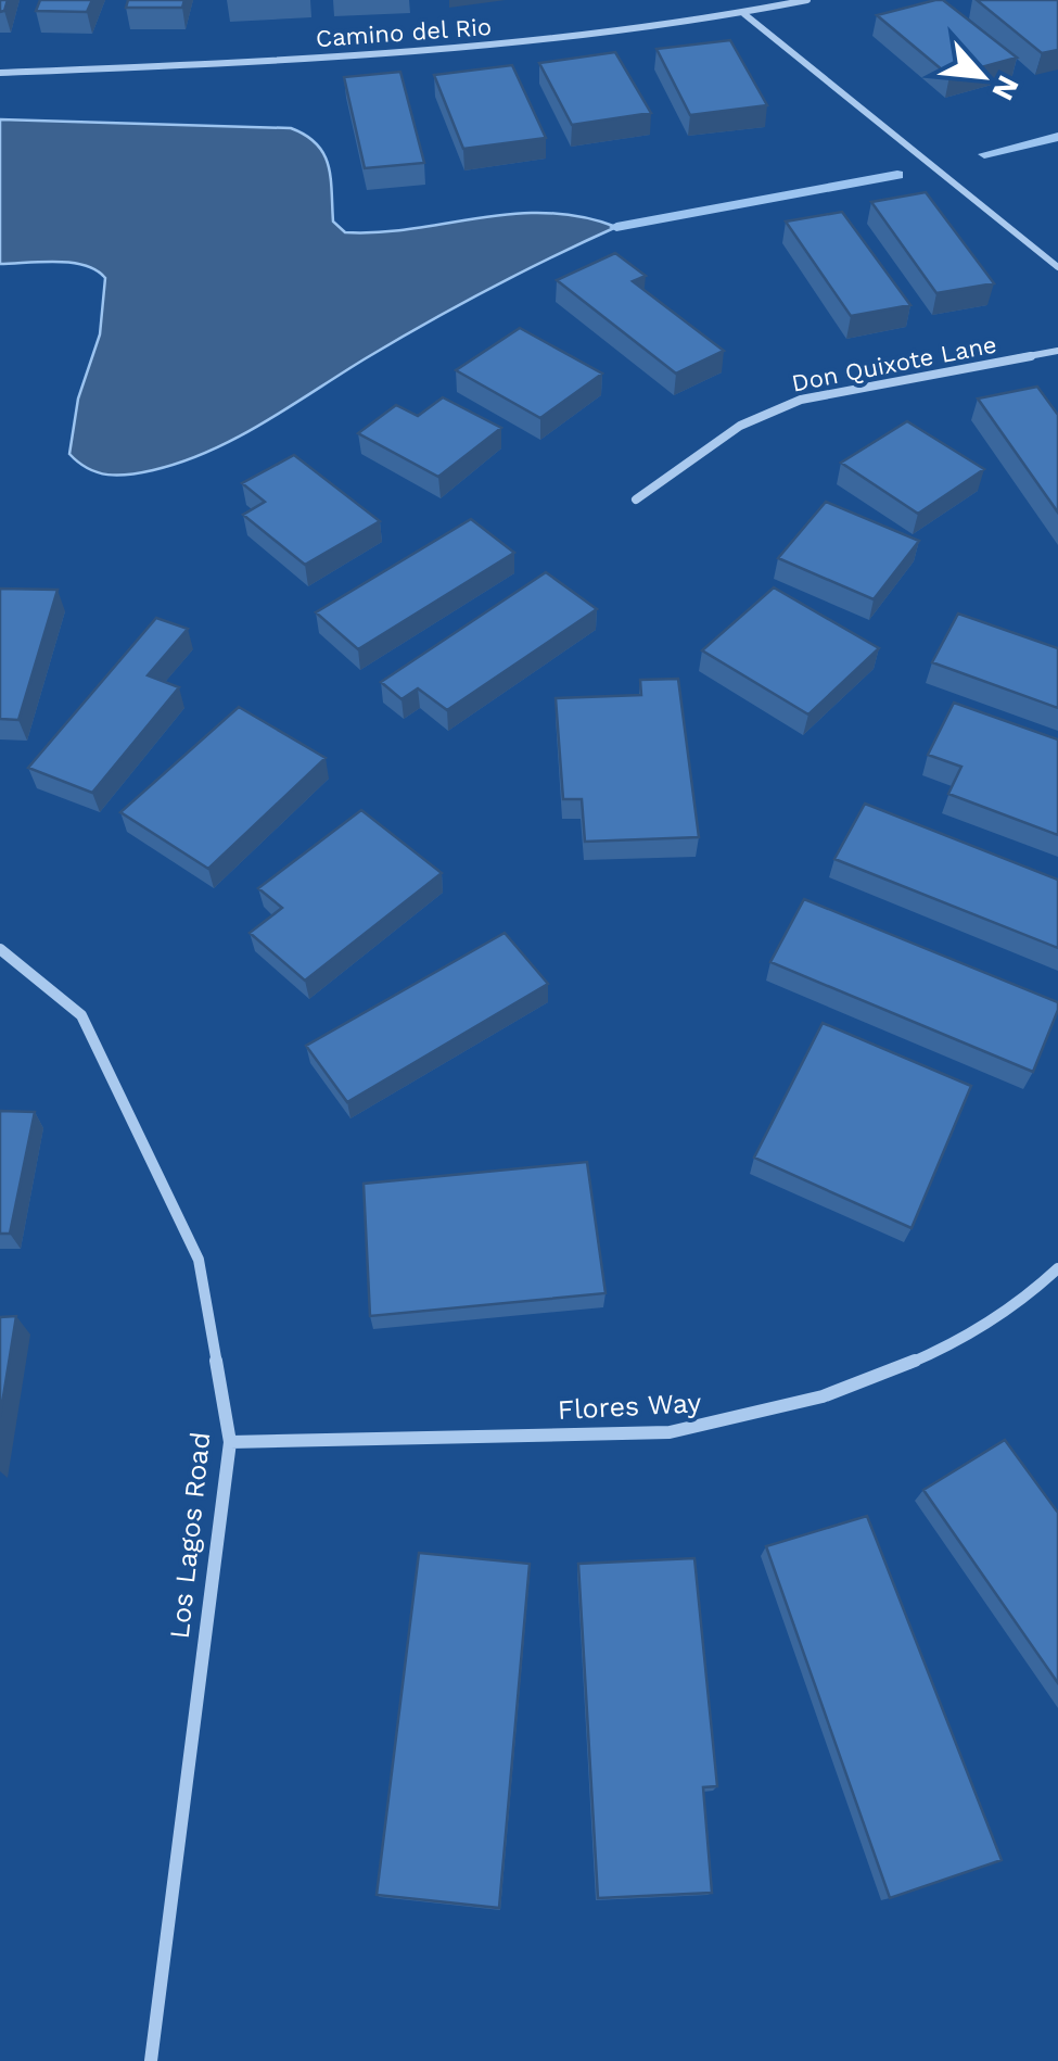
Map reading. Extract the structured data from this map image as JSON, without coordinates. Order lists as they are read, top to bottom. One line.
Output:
{"streets":{"street":["Camino del Rio","Don Quixote Lane","Flores Way","Los Lagos Road"]},"crossings":[["Flores Way","Los Lagos Road"]],"north":"bottom right"}
